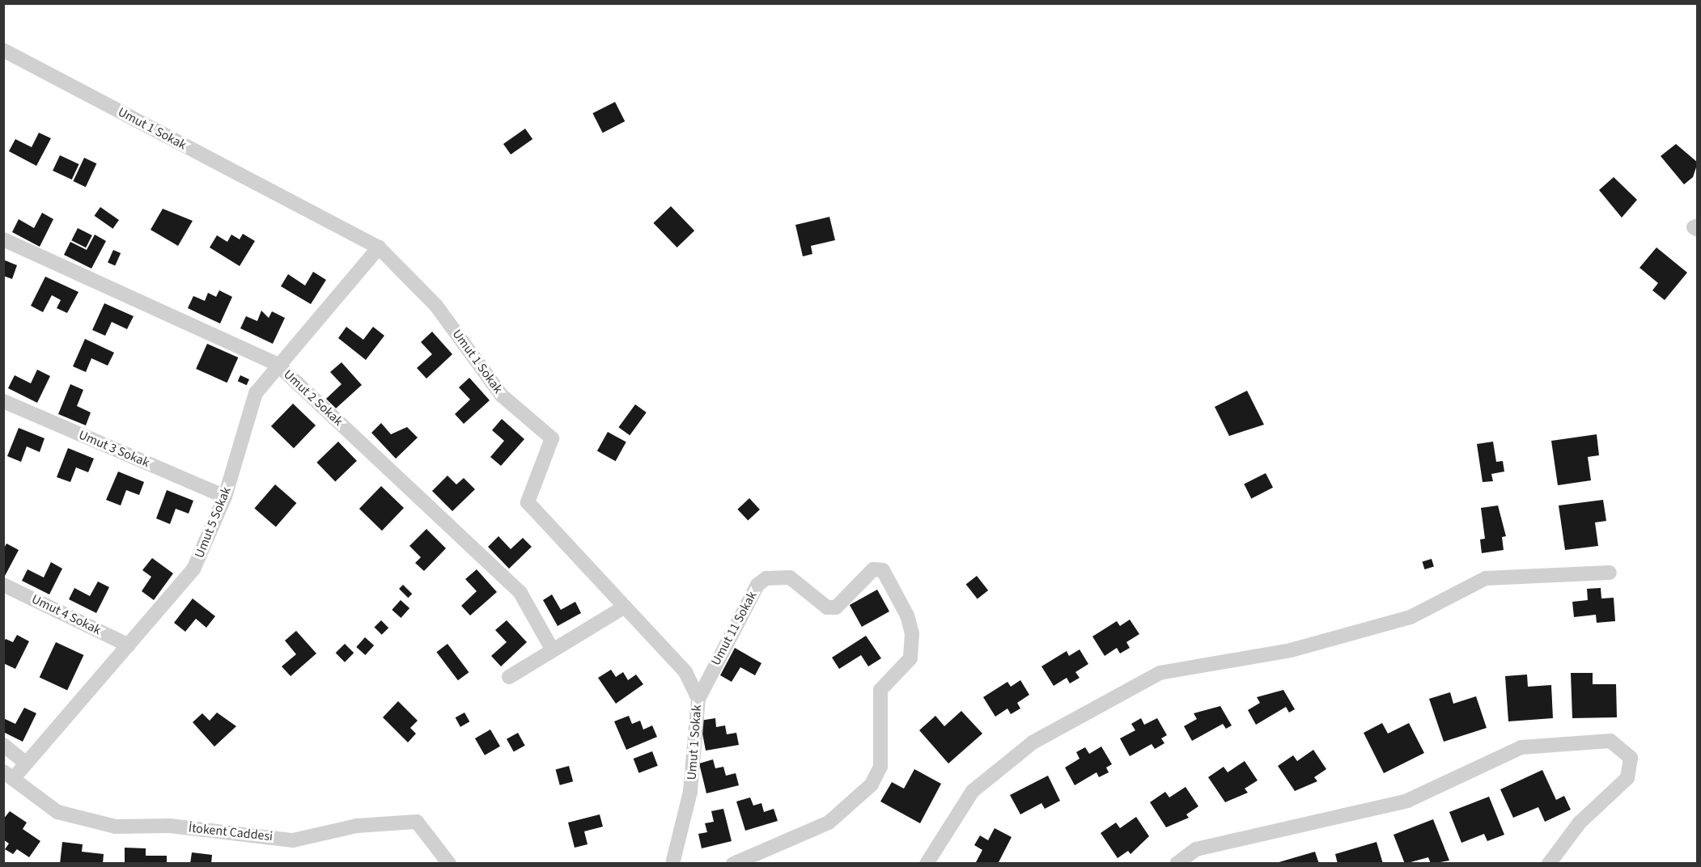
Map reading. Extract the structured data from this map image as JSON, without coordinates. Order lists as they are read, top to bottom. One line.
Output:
{"streets":{"street":["Umut 1 Sokak","Umut 2 Sokak","Umut 3 Sokak","Umut 5 Sokak","Umut 4 Sokak","Umut 11 Sokak","İtokent Caddesi"]},"crossings":[["Umut 1 Sokak","Umut 5 Sokak"],["Umut 1 Sokak","Umut 11 Sokak"],["Umut 2 Sokak","Umut 5 Sokak"],["Umut 3 Sokak","Umut 5 Sokak"],["Umut 5 Sokak","Umut 4 Sokak"],["Umut 5 Sokak","İtokent Caddesi"]]}
